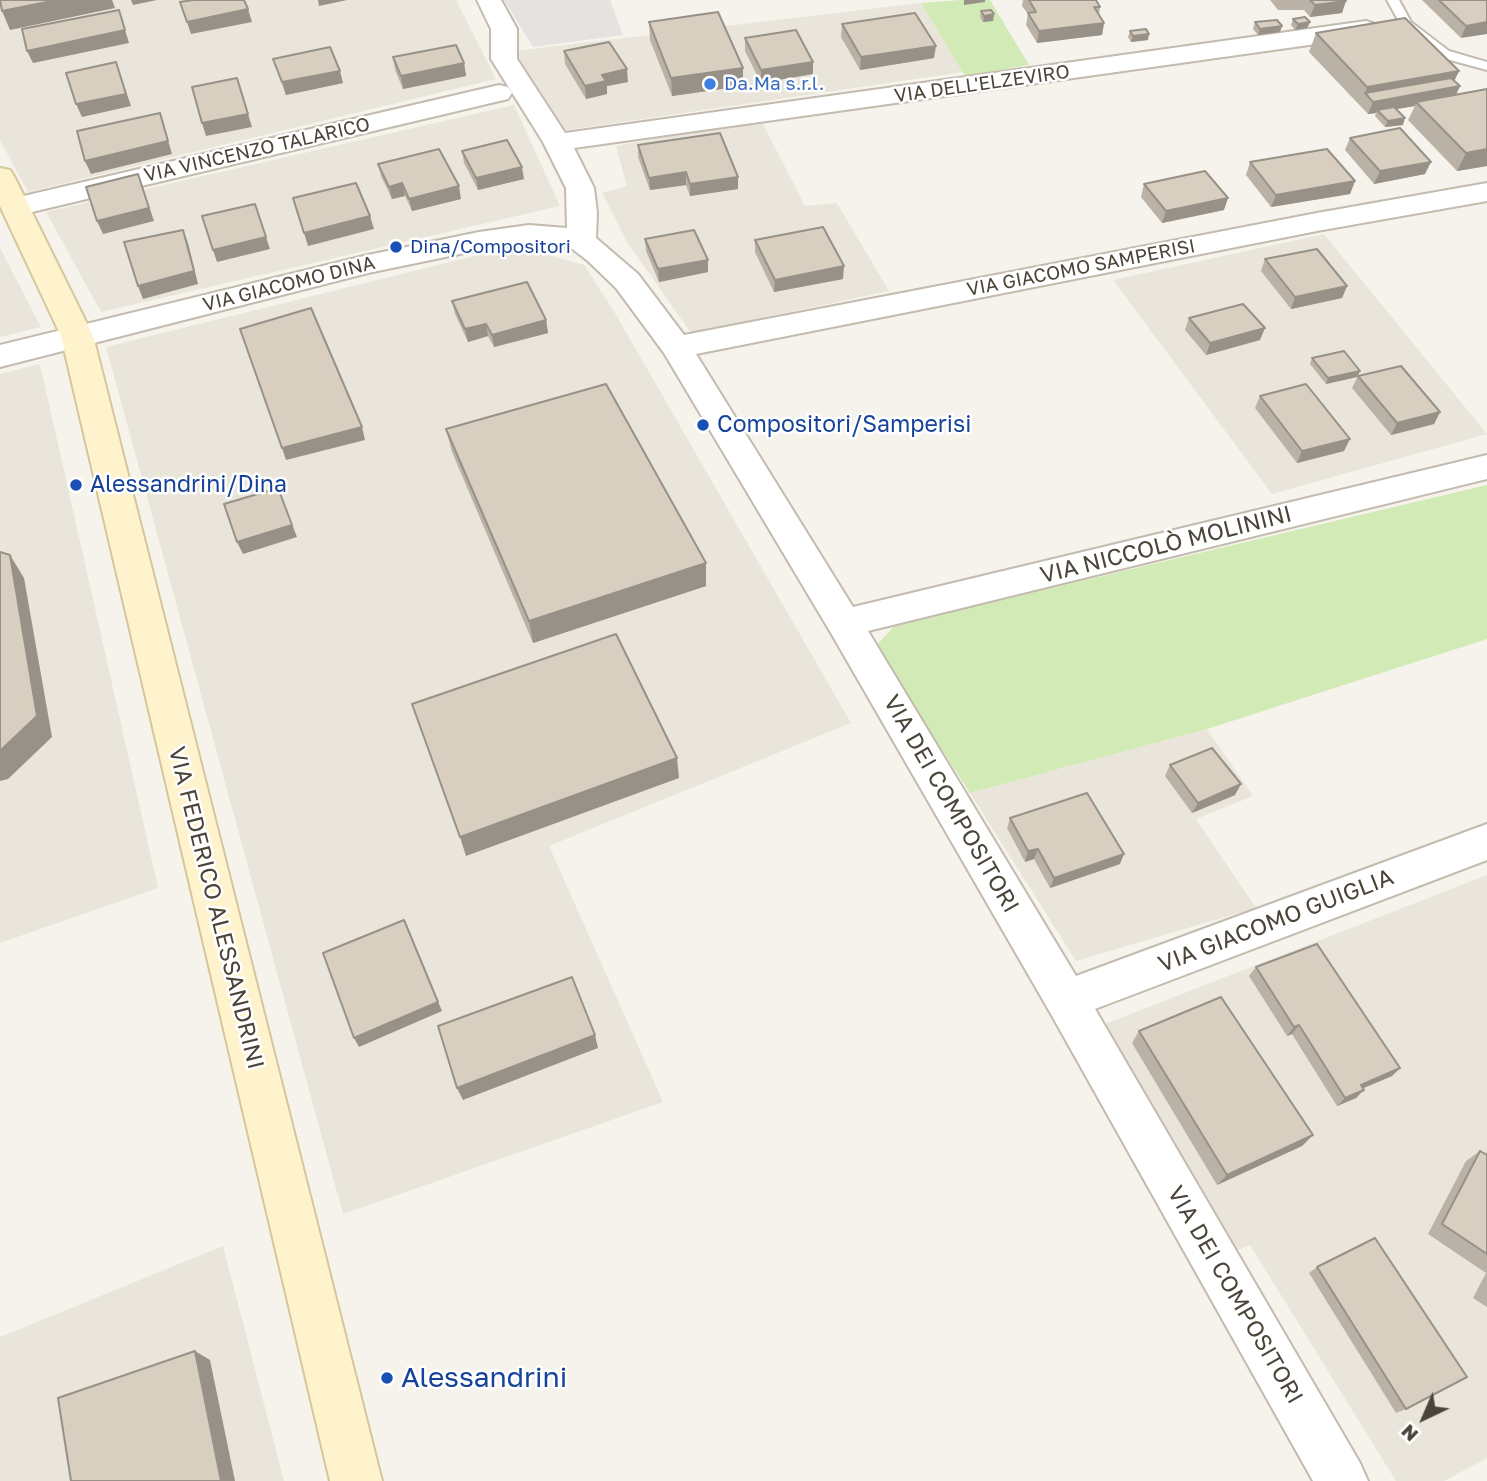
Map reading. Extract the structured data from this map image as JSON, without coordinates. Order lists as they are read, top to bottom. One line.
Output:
{"streets":{"street":["VIA DELL'ELZEVIRO","VIA VINCENZO TALARICO","VIA GIACOMO SAMPERISI","VIA GIACOMO DINA","VIA NICCOLÒ MOLININI","VIA DEI COMPOSITORI","VIA FEDERICO ALESSANDRINI","VIA GIACOMO GUIGLIA"]},"crossings":[["VIA VINCENZO TALARICO","VIA FEDERICO ALESSANDRINI"],["VIA GIACOMO SAMPERISI","VIA DEI COMPOSITORI"],["VIA GIACOMO DINA","VIA DEI COMPOSITORI"],["VIA GIACOMO DINA","VIA FEDERICO ALESSANDRINI"],["VIA NICCOLÒ MOLININI","VIA DEI COMPOSITORI"],["VIA DEI COMPOSITORI","VIA GIACOMO GUIGLIA"]],"places":["Da.Ma s.r.l.","Dina/Compositori","Compositori/Samperisi","Alessandrini/Dina","Alessandrini"],"north":"bottom left"}
